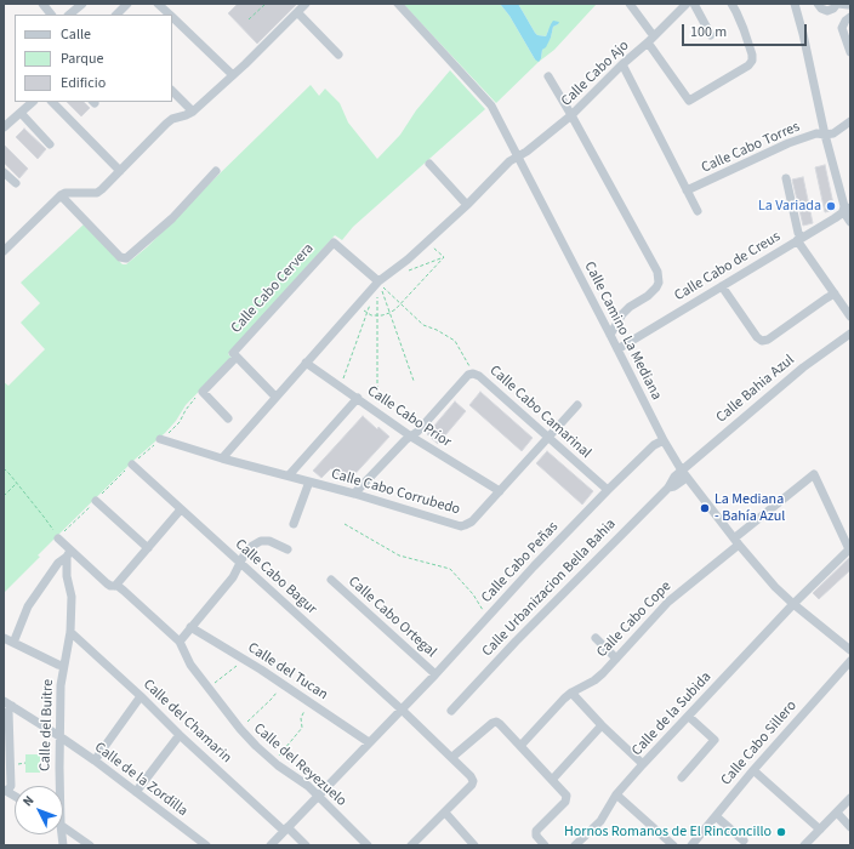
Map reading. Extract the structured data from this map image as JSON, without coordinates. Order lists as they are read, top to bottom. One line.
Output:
{"streets":{"street":["Calle Cabo Ajo","Calle Cabo Torres","Calle Cabo de Creus","Calle Cabo Cervera","Calle Camino La Mediana","Calle Bahia Azul","Calle Cabo Camarinal","Calle Cabo Prior","Calle Cabo Corrubedo","Calle Cabo Peñas","Calle Cabo Bagur","Calle Urbanizacion Bella Bahia","Calle Cabo Ortegal","Calle Cabo Cope","Calle del Tucan","Calle de la Subida","Calle del Chamarin","Calle del Buitre","Calle Cabo Sillero","Calle del Reyezuelo","Calle de la Zordilla"]},"crossings":[["Calle Cabo Ajo","Calle Camino La Mediana"],["Calle Cabo de Creus","Calle Camino La Mediana"],["Calle Camino La Mediana","Calle Bahia Azul"],["Calle Camino La Mediana","Calle Cabo Peñas"],["Calle Camino La Mediana","Calle Urbanizacion Bella Bahia"],["Calle Camino La Mediana","Calle Cabo Cope"],["Calle Camino La Mediana","Calle de la Subida"],["Calle Bahia Azul","Calle Urbanizacion Bella Bahia"],["Calle Cabo Camarinal","Calle Cabo Prior"],["Calle Cabo Camarinal","Calle Cabo Corrubedo"],["Calle Cabo Camarinal","Calle Cabo Peñas"],["Calle Cabo Prior","Calle Cabo Corrubedo"],["Calle Cabo Peñas","Calle Cabo Bagur"],["Calle Cabo Peñas","Calle Cabo Ortegal"],["Calle Cabo Peñas","Calle del Tucan"],["Calle Cabo Peñas","Calle del Chamarin"],["Calle Cabo Peñas","Calle del Reyezuelo"],["Calle Cabo Cope","Calle de la Subida"],["Calle del Chamarin","Calle del Buitre"],["Calle del Buitre","Calle del Reyezuelo"],["Calle del Buitre","Calle de la Zordilla"]],"places":["La Variada","La Mediana - Bahía Azul","Hornos Romanos de El Rinconcillo"],"legend":["Calle","Parque","Edificio"],"scale_bar":"100 m","north":"top left"}
